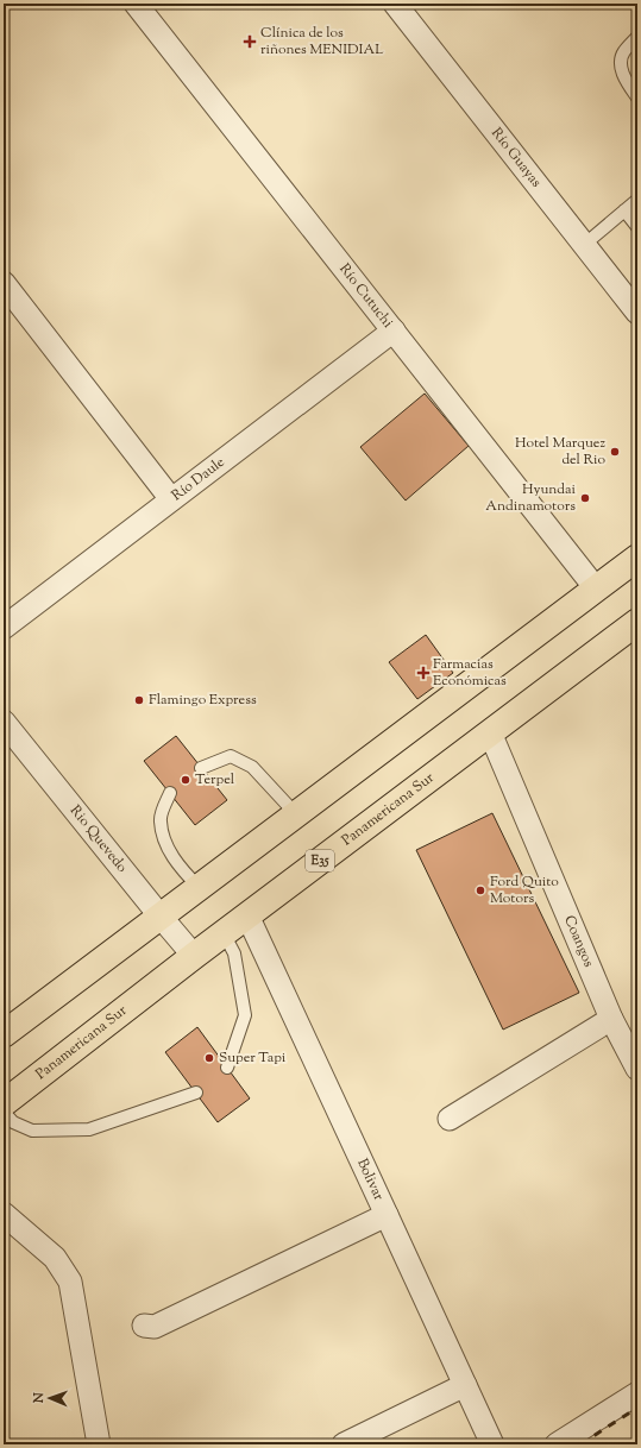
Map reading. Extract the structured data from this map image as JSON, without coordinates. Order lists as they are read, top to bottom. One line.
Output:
{"streets":{"highway":["Panamericana Sur","E35"],"street":["Río Guayas","Río Cutuchi","Río Daule","Rio Quevedo","Coangos","Bolivar"]},"crossings":[["Río Cutuchi","Río Daule"],["Panamericana Sur","Rio Quevedo"],["Panamericana Sur","Coangos"],["Panamericana Sur","Bolivar"]],"places":{"health":["Clínica de los riñones MENIDIAL","Farmacias Económicas"],"other":["Hotel Marquez del Rio","Hyundai Andinamotors","Flamingo Express","Terpel","Ford Quito Motors","Super Tapi"]},"north":"left"}
